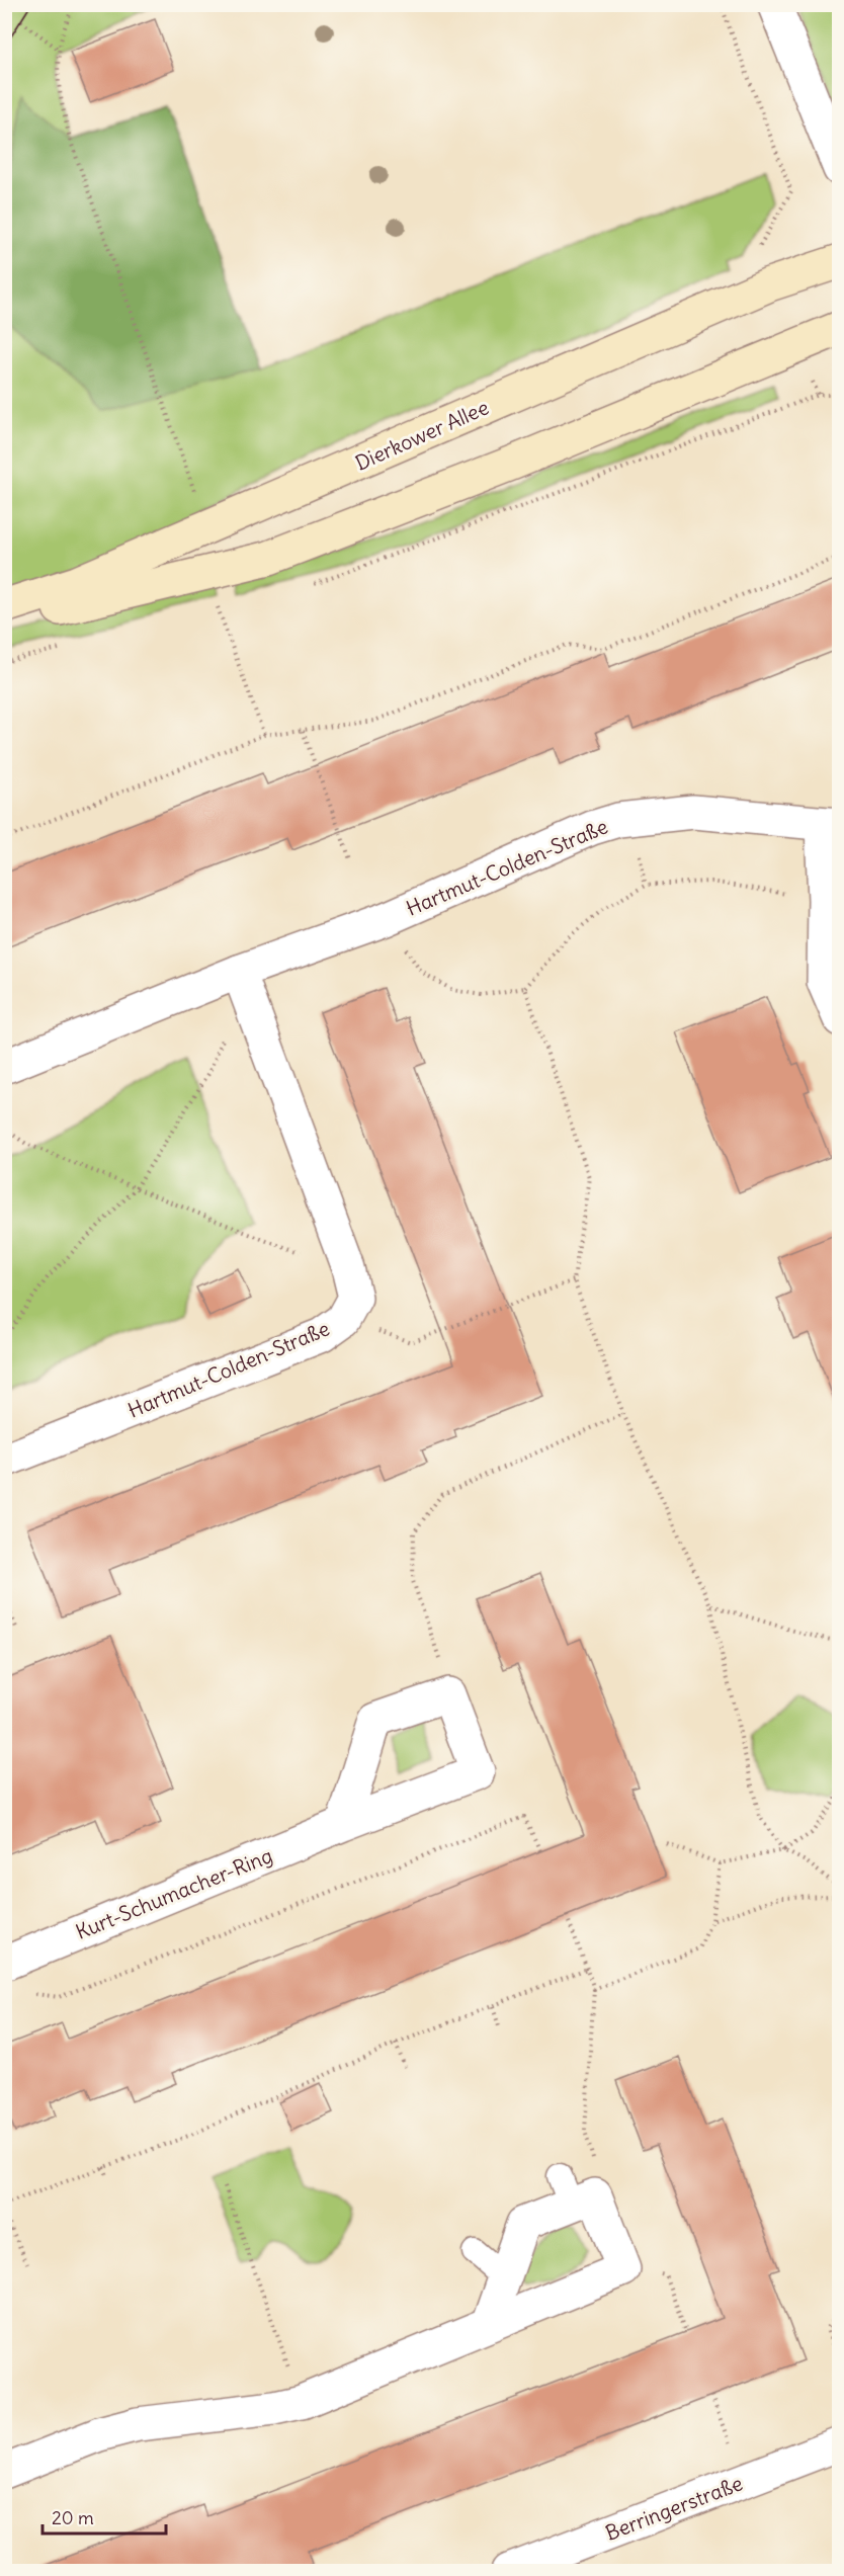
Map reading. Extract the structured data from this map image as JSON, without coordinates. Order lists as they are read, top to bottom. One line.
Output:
{"streets":{"main road":["Dierkower Allee"],"street":["Hartmut-Colden-Straße","Kurt-Schumacher-Ring","Berringerstraße"]},"scale_bar":"20 m"}
